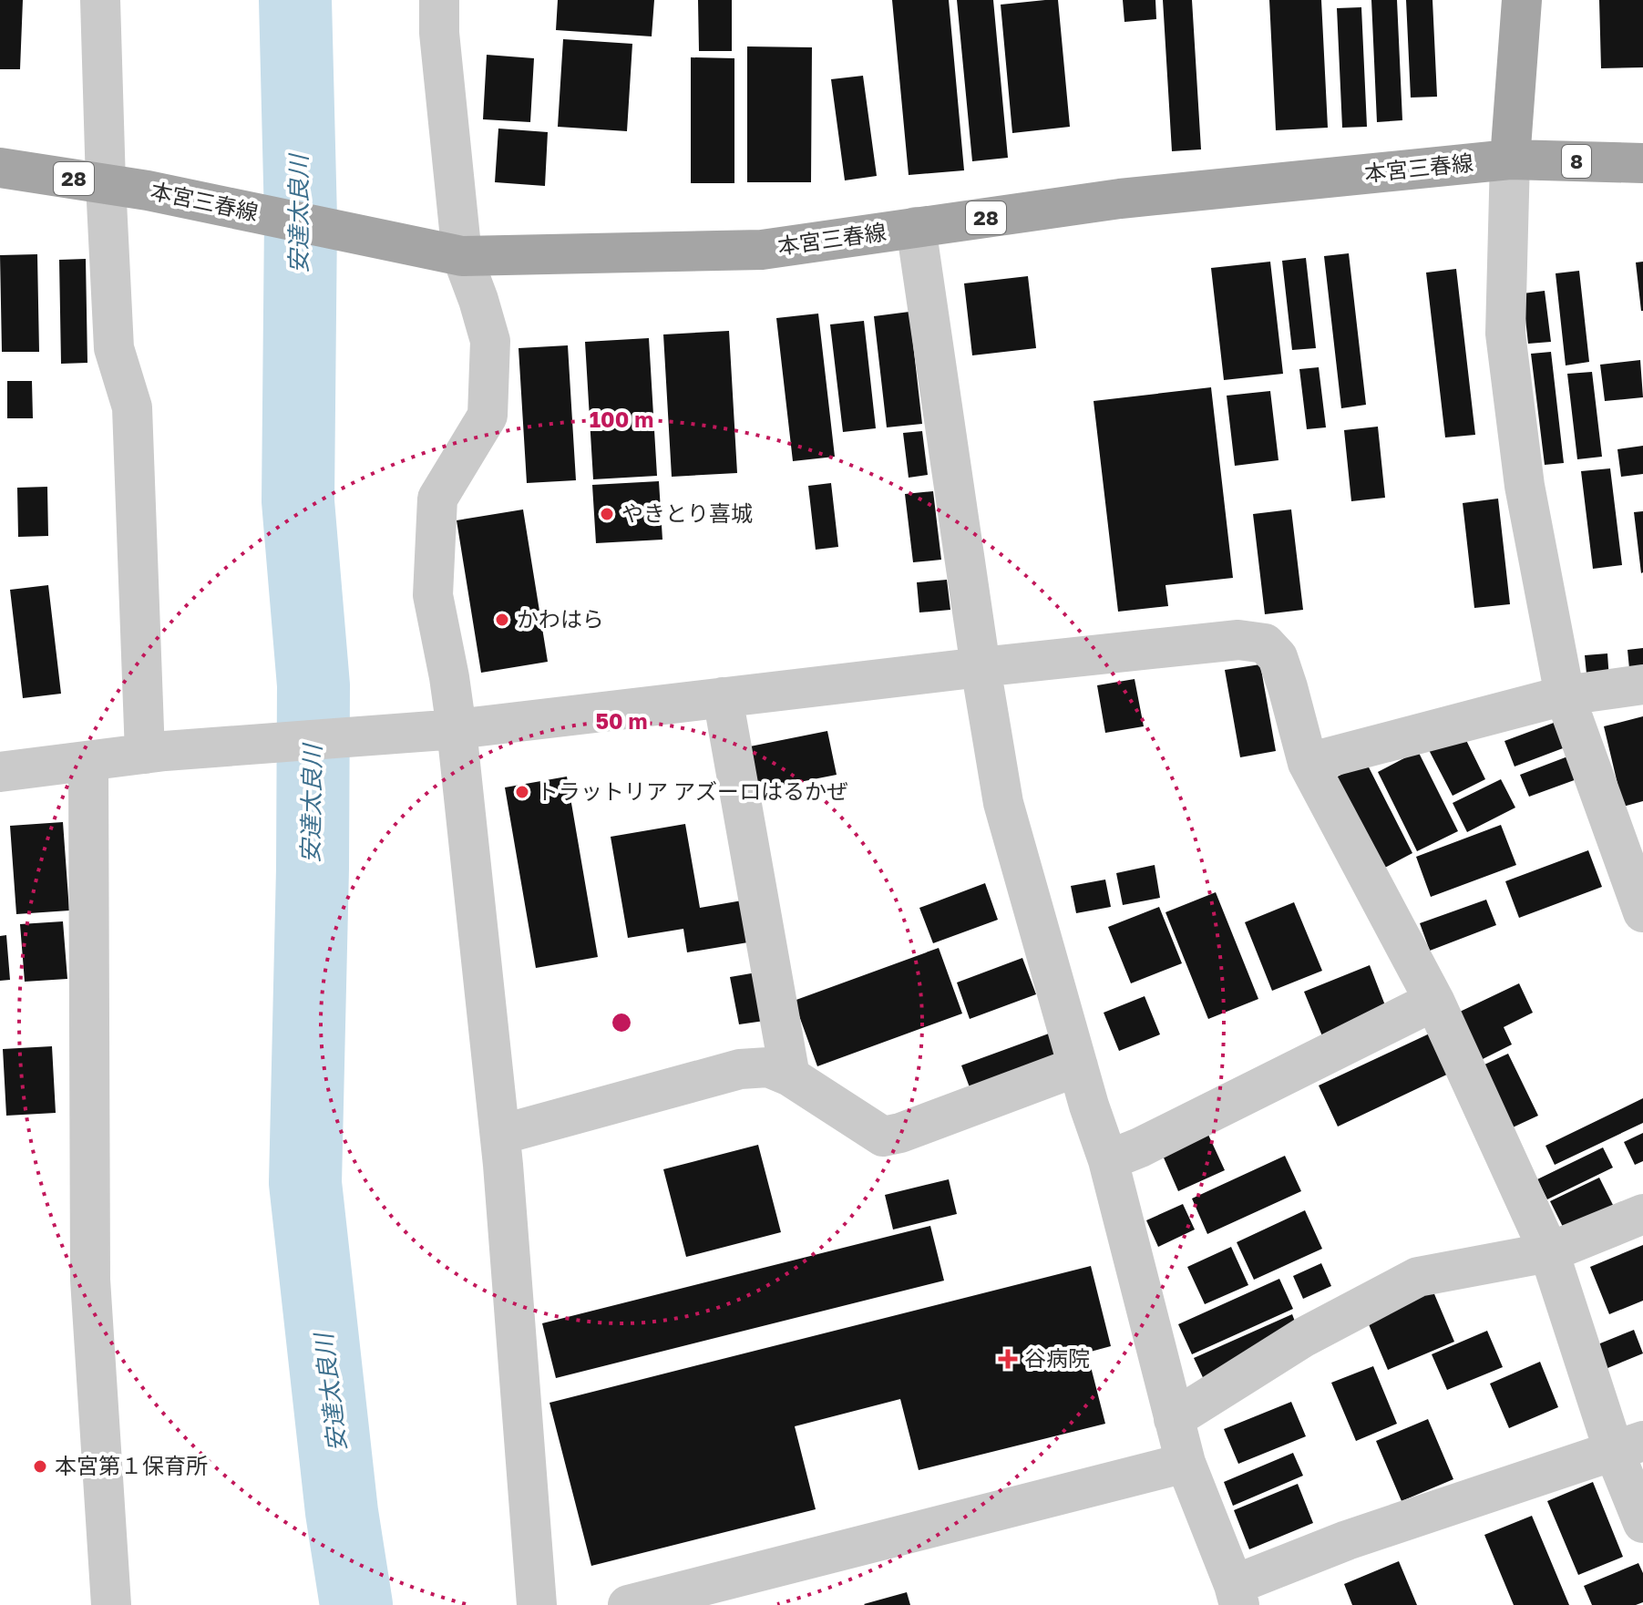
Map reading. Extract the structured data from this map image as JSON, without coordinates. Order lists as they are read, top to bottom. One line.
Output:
{"streets":{"main road":["8","本宮三春線","28"]},"crossings":[["8","本宮三春線"]],"water":["安達太良川"],"places":{"other":["やきとり喜城","かわはら","トラットリア アズーロはるかぜ","本宮第１保育所"],"health":["谷病院"]},"rings":["100 m","50 m"]}
